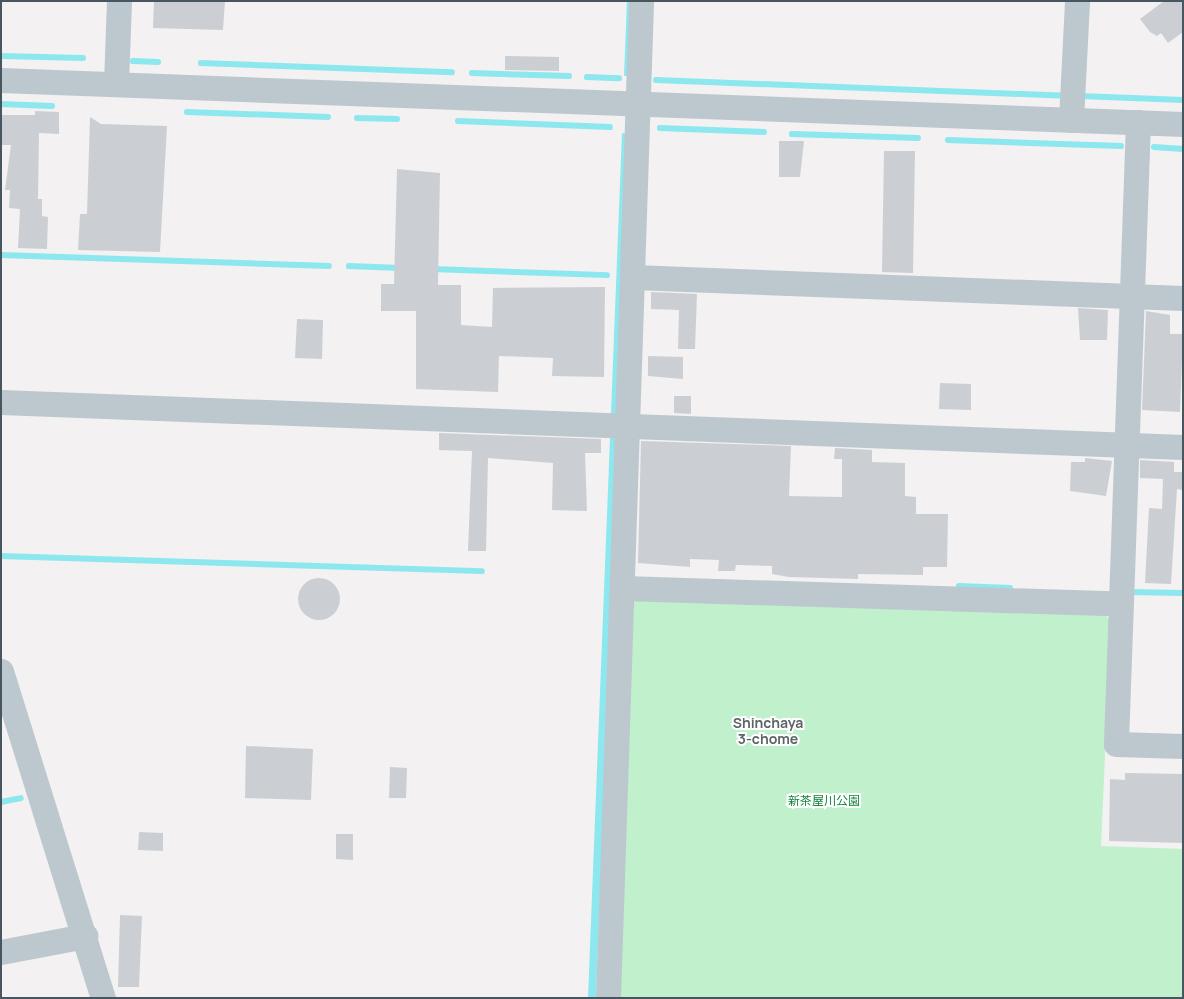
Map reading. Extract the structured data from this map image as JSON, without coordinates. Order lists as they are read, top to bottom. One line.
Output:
{"districts":["Shinchaya 3-chome"],"parks":["新茶屋川公園"]}
